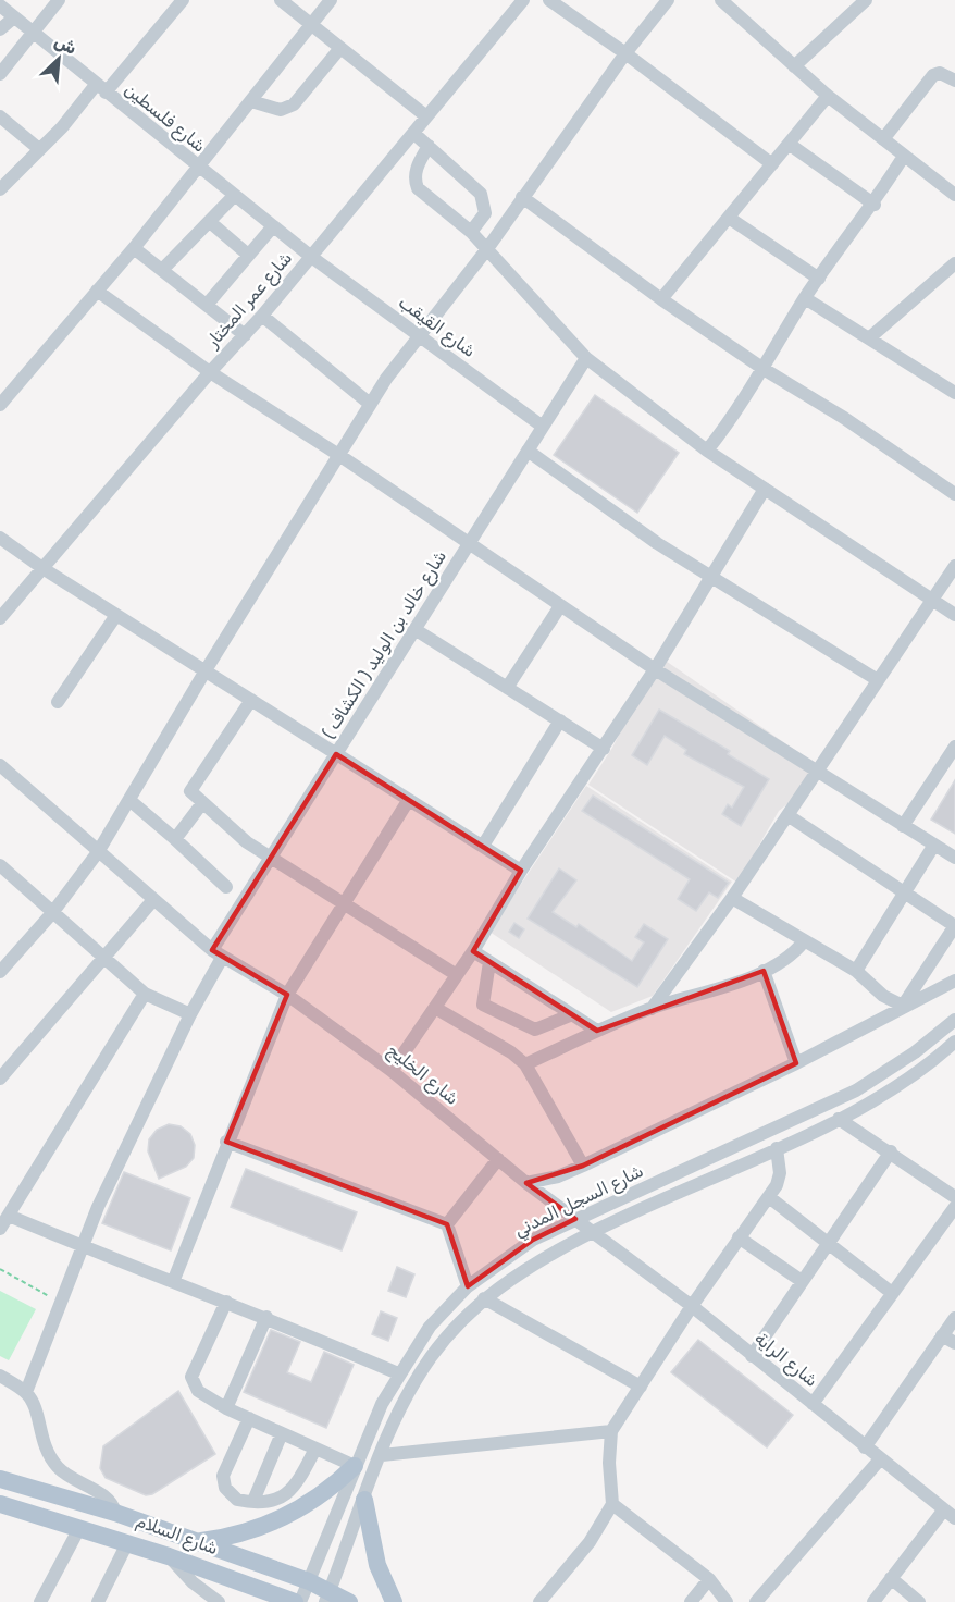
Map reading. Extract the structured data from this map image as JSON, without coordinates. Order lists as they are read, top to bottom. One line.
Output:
{"streets":{"main road":["شارع السلام"],"street":["شارع فلسطين","شارع عمر المختار","شارع القيقب","شارع خالد بن الوليد ( الكشاف )","شارع الخليج","شارع السجل المدني","شارع الراية"]},"crossings":[["شارع فلسطين","شارع عمر المختار"],["شارع فلسطين","شارع القيقب"],["شارع عمر المختار","شارع القيقب"],["شارع القيقب","شارع خالد بن الوليد ( الكشاف )"],["شارع خالد بن الوليد ( الكشاف )","شارع الخليج"],["شارع الخليج","شارع السجل المدني"],["شارع الخليج","شارع الراية"],["شارع السجل المدني","شارع الراية"],["شارع السجل المدني","شارع السلام"]],"north":"top right"}
